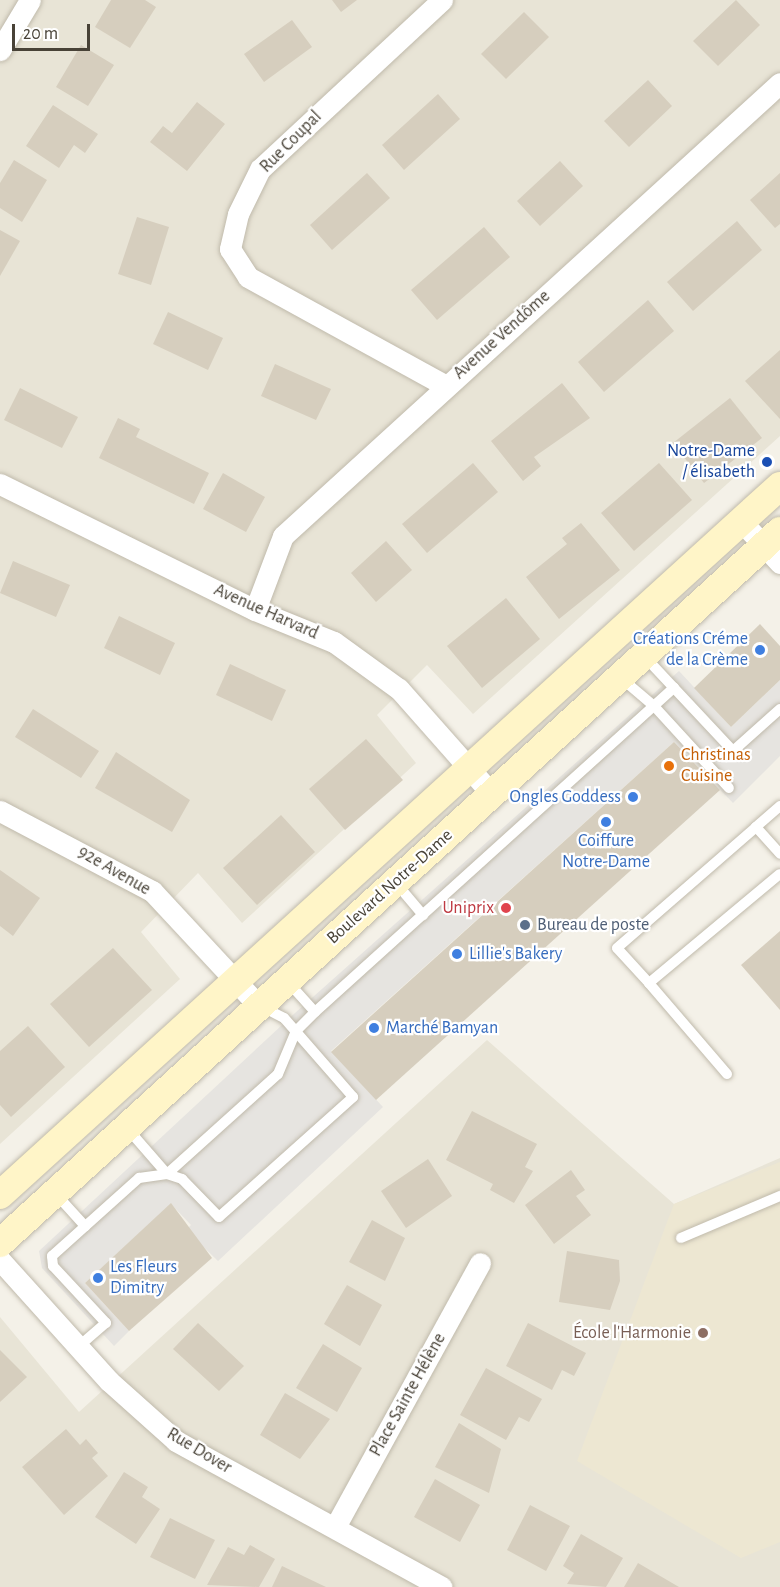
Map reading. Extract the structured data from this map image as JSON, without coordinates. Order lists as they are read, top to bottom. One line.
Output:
{"streets":{"street":["Rue Coupal","Avenue Vendôme","Avenue Harvard","92e Avenue","Boulevard Notre-Dame","Place Sainte Hélène","Rue Dover"]},"crossings":[["Rue Coupal","Avenue Vendôme"],["Avenue Vendôme","Avenue Harvard"],["Avenue Harvard","Boulevard Notre-Dame"],["92e Avenue","Boulevard Notre-Dame"],["Place Sainte Hélène","Rue Dover"]],"places":["Notre-Dame / élisabeth","Créations Créme de la Crème","Christinas Cuisine","Ongles Goddess","Coiffure Notre-Dame","Uniprix","Bureau de poste","Lillie's Bakery","Marché Bamyan","Les Fleurs Dimitry","École l'Harmonie"],"scale_bar":"20 m"}
